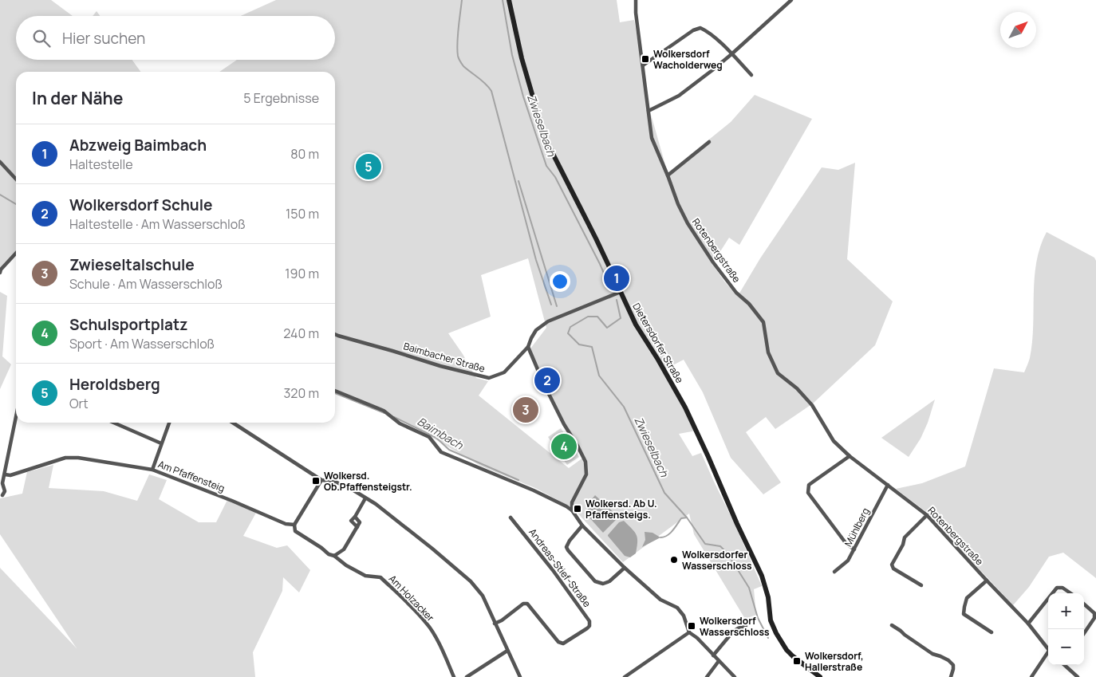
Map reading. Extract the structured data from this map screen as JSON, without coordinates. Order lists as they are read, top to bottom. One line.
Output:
{"streets":{"street":["Rotenbergstraße","Dietersdorfer Straße","Baimbacher Straße","Am Pfaffensteig","Mühlberg","Andreas-Stief-Straße","Am Holzacker"]},"crossings":[["Rotenbergstraße","Mühlberg"],["Dietersdorfer Straße","Baimbacher Straße"],["Am Pfaffensteig","Am Holzacker"]],"water":["Zwieselbach","Baimbach"],"places":{"transit":["Wolkersdorf Wacholderweg","Wolkersd. Ob.Pfaffensteigstr.","Wolkersd. Ab U. Pfaffensteigs.","Wolkersdorf Wasserschloss","Wolkersdorf, Hallerstraße"],"other":["Wolkersdorfer Wasserschloss"]},"north":"top right","page":{"search":"Hier suchen","heading":["In der Nähe","5 Ergebnisse"],"list":[{"mark":"1","name":"Abzweig Baimbach","note":"Haltestelle","value":"80 m"},{"mark":"2","name":"Wolkersdorf Schule","note":"Haltestelle · Am Wasserschloß","value":"150 m"},{"mark":"3","name":"Zwieseltalschule","note":"Schule · Am Wasserschloß","value":"190 m"},{"mark":"4","name":"Schulsportplatz","note":"Sport · Am Wasserschloß","value":"240 m"},{"mark":"5","name":"Heroldsberg","note":"Ort","value":"320 m"}],"pins":["5","1","2","3","4"],"map_buttons":["+","−"]}}
